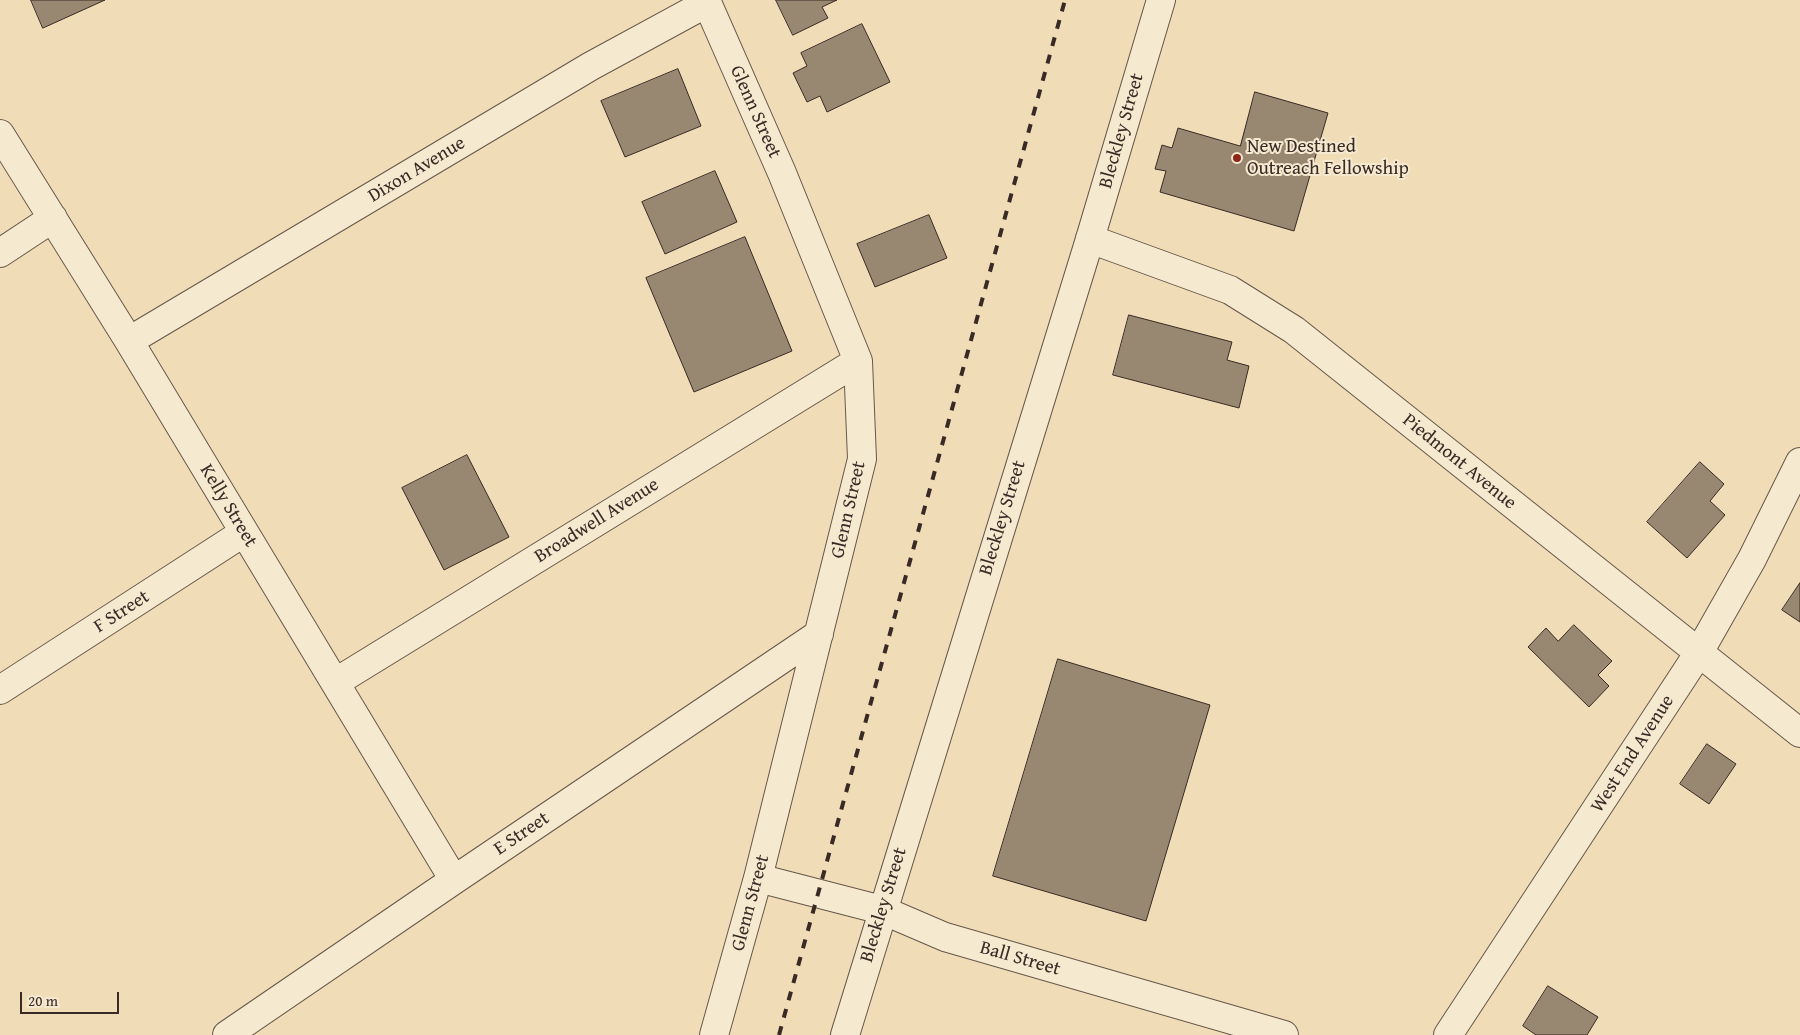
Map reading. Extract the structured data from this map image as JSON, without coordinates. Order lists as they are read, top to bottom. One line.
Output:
{"streets":{"street":["Glenn Street","Bleckley Street","Dixon Avenue","Piedmont Avenue","Kelly Street","Broadwell Avenue","F Street","West End Avenue","E Street","Ball Street"]},"crossings":[["Glenn Street","Dixon Avenue"],["Glenn Street","Broadwell Avenue"],["Glenn Street","E Street"],["Glenn Street","Ball Street"],["Bleckley Street","Piedmont Avenue"],["Bleckley Street","Ball Street"],["Dixon Avenue","Kelly Street"],["Piedmont Avenue","West End Avenue"],["Kelly Street","Broadwell Avenue"],["Kelly Street","F Street"],["Kelly Street","E Street"]],"places":["New Destined Outreach Fellowship"],"scale_bar":"20 m"}
